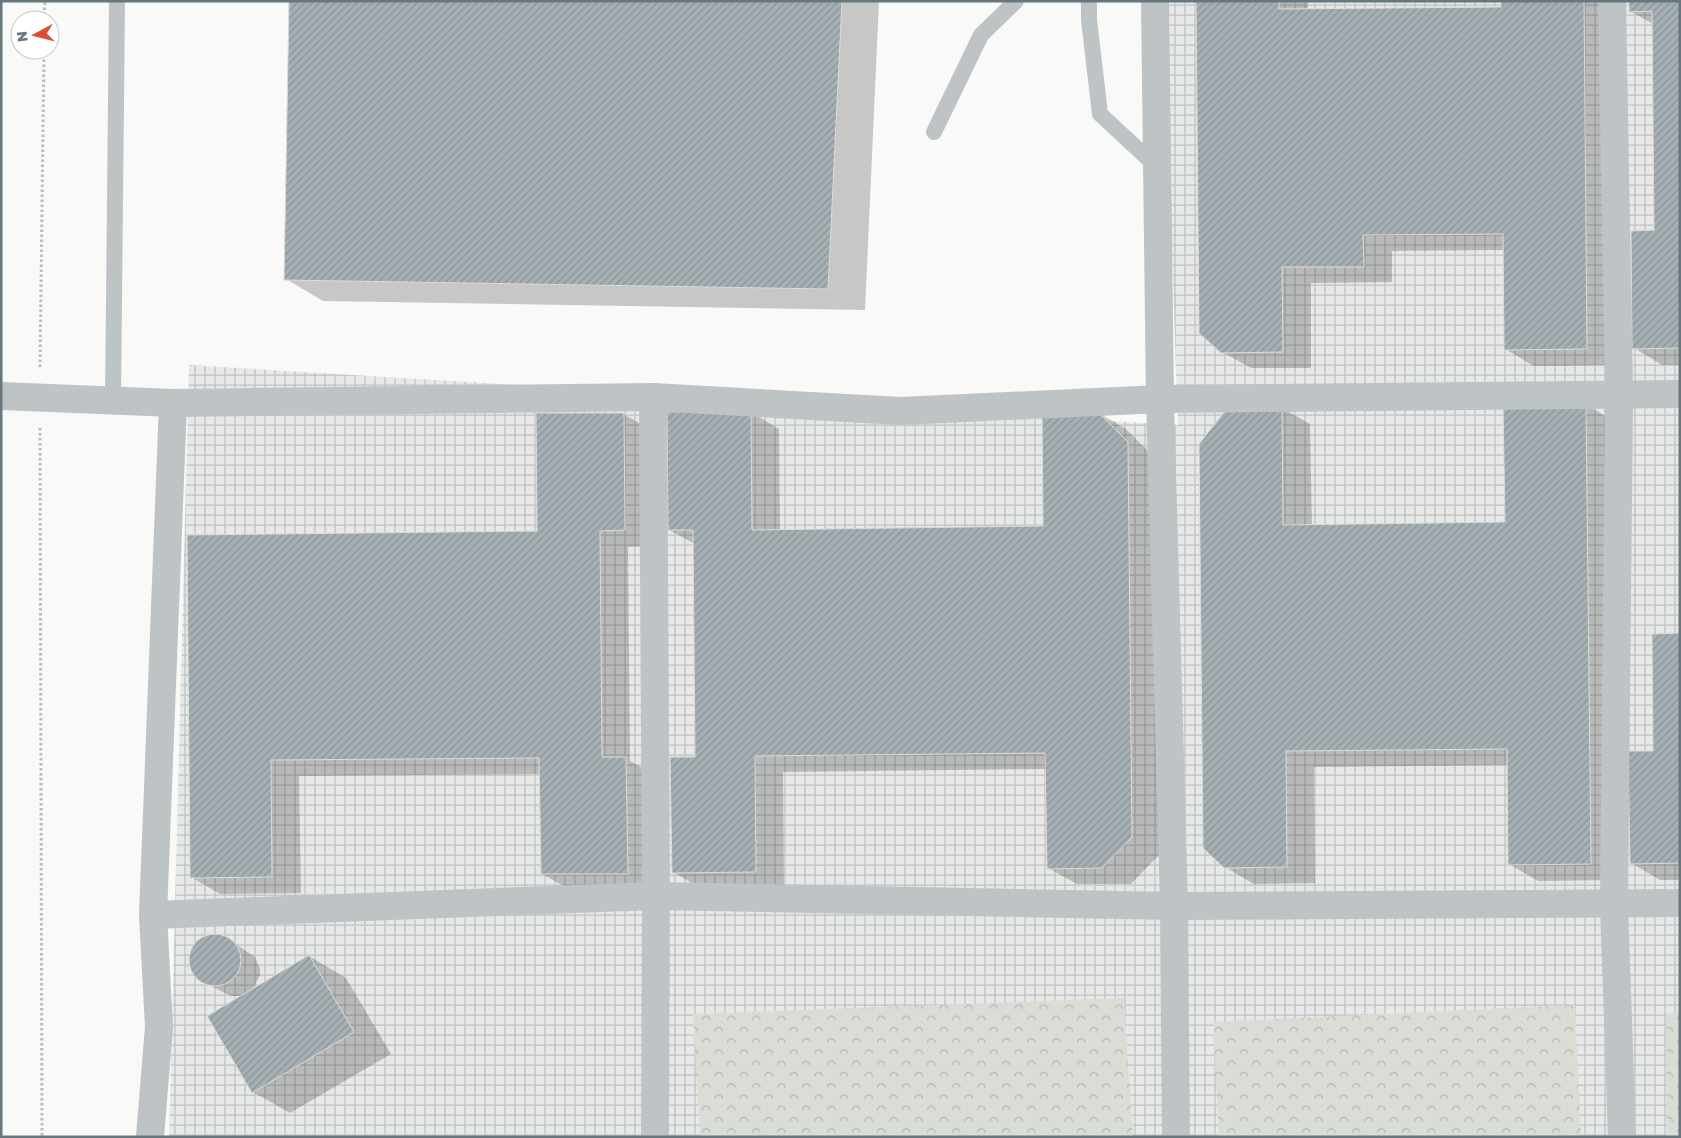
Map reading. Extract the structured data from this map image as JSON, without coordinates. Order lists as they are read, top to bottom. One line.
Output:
{"north":"left"}
